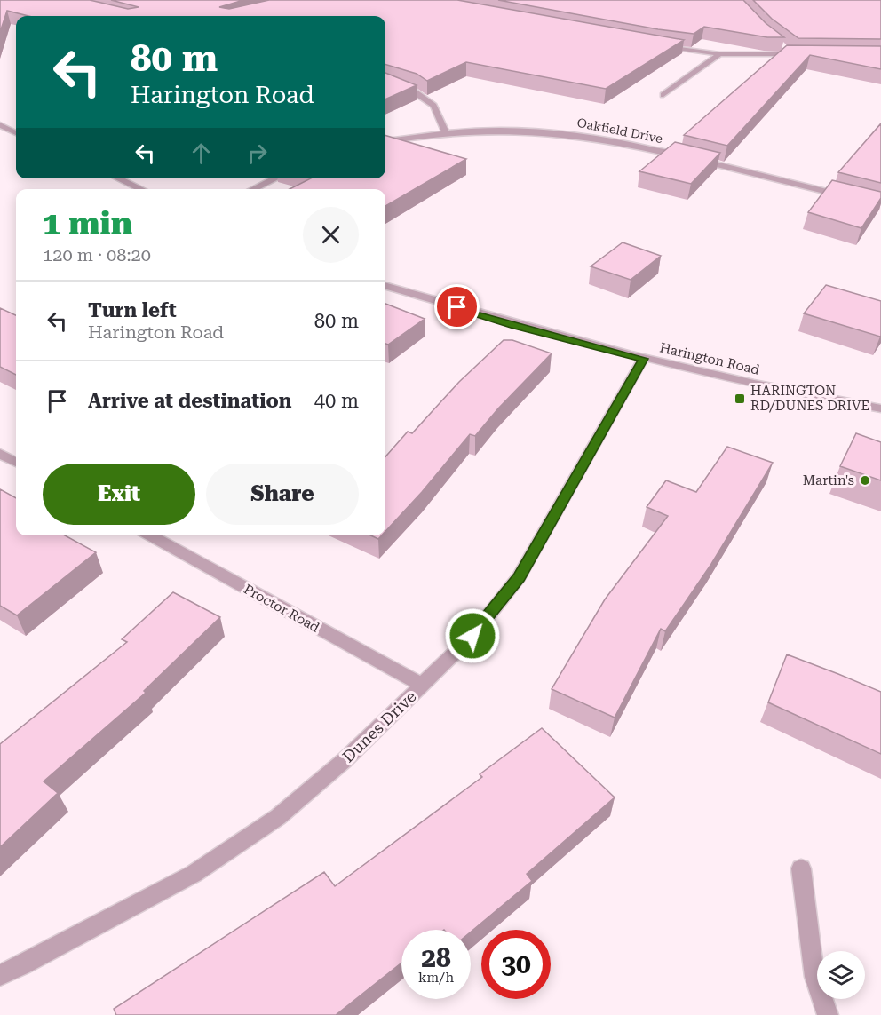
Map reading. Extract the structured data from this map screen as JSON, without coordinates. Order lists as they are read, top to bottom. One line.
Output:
{"streets":{"street":["Oakfield Drive","Harington Road","Proctor Road","Dunes Drive"]},"crossings":[["Harington Road","Dunes Drive"],["Proctor Road","Dunes Drive"]],"places":{"transit":["HARINGTON RD/DUNES DRIVE"],"other":["Martin's"]},"page":{"turn":["80 m","Harington Road"],"heading":["1 min","120 m · 08:20"],"list":[{"name":"Turn left","note":"Harington Road","value":"80 m"},{"name":"Arrive at destination","value":"40 m"}],"buttons":["Exit","Share"],"speed":"28 km/h","limit":"30"}}
